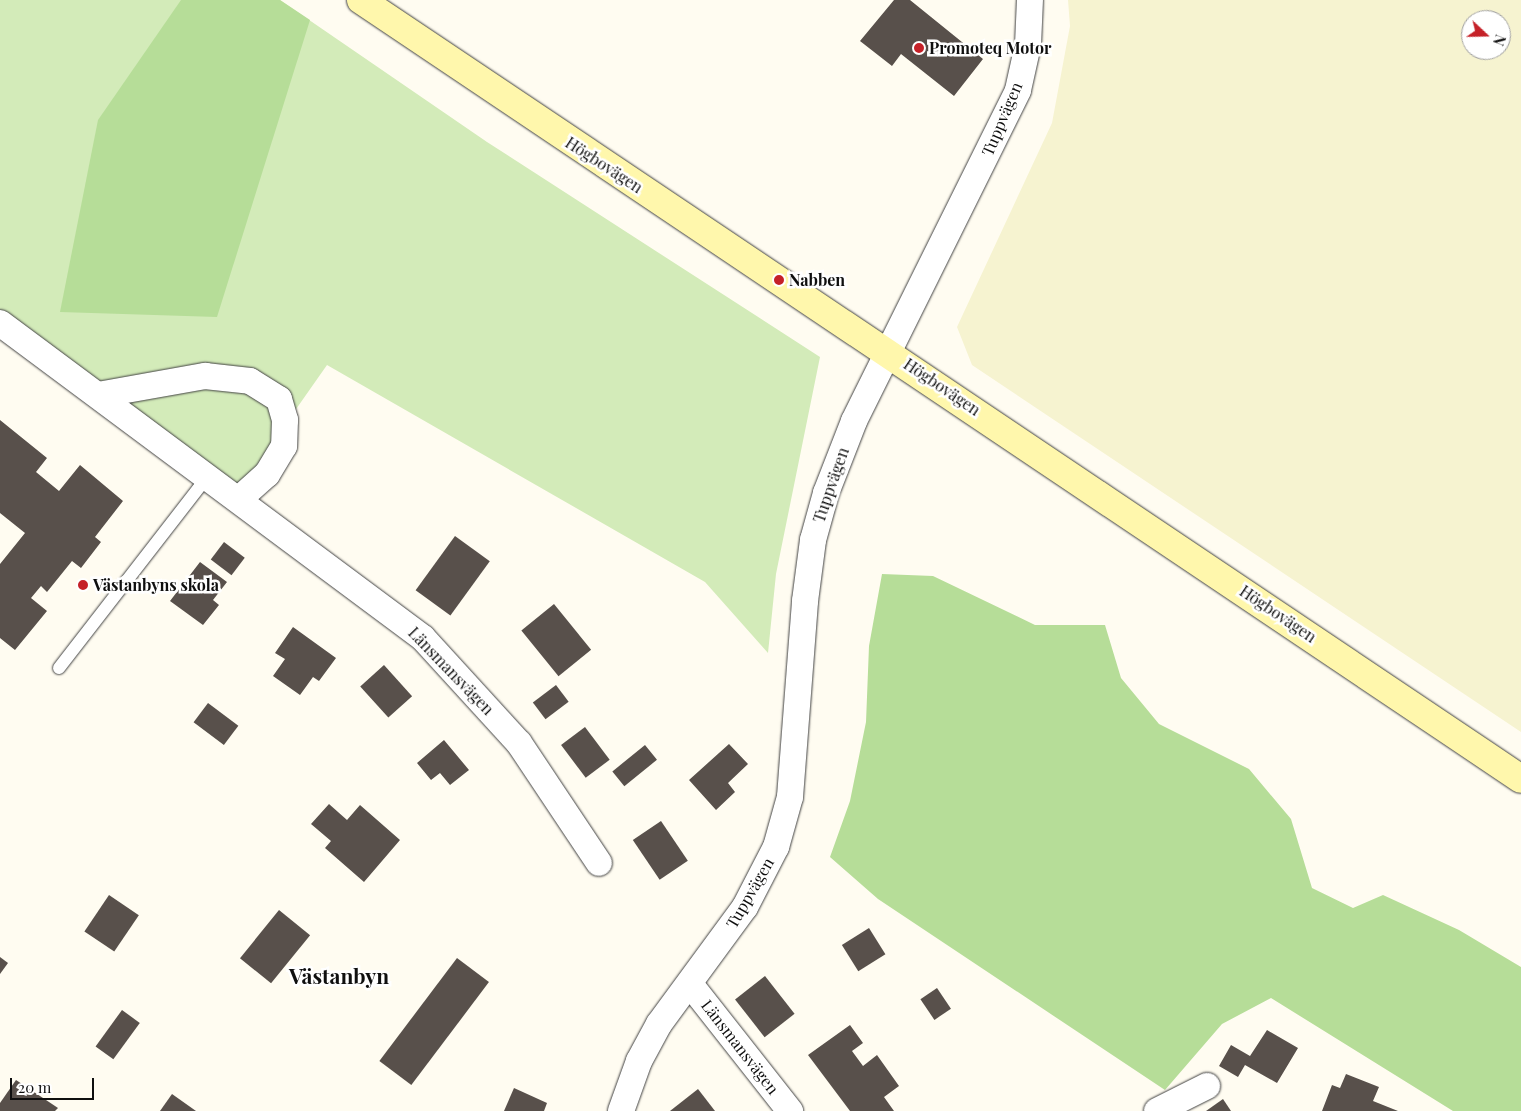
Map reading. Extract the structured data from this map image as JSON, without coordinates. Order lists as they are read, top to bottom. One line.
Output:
{"streets":{"main road":["Högbovägen"],"street":["Tuppvägen","Länsmansvägen"]},"crossings":[["Tuppvägen","Högbovägen"],["Tuppvägen","Länsmansvägen"]],"districts":["Västanbyn"],"places":["Promoteq Motor","Nabben","Västanbyns skola"],"scale_bar":"20 m","north":"right"}
